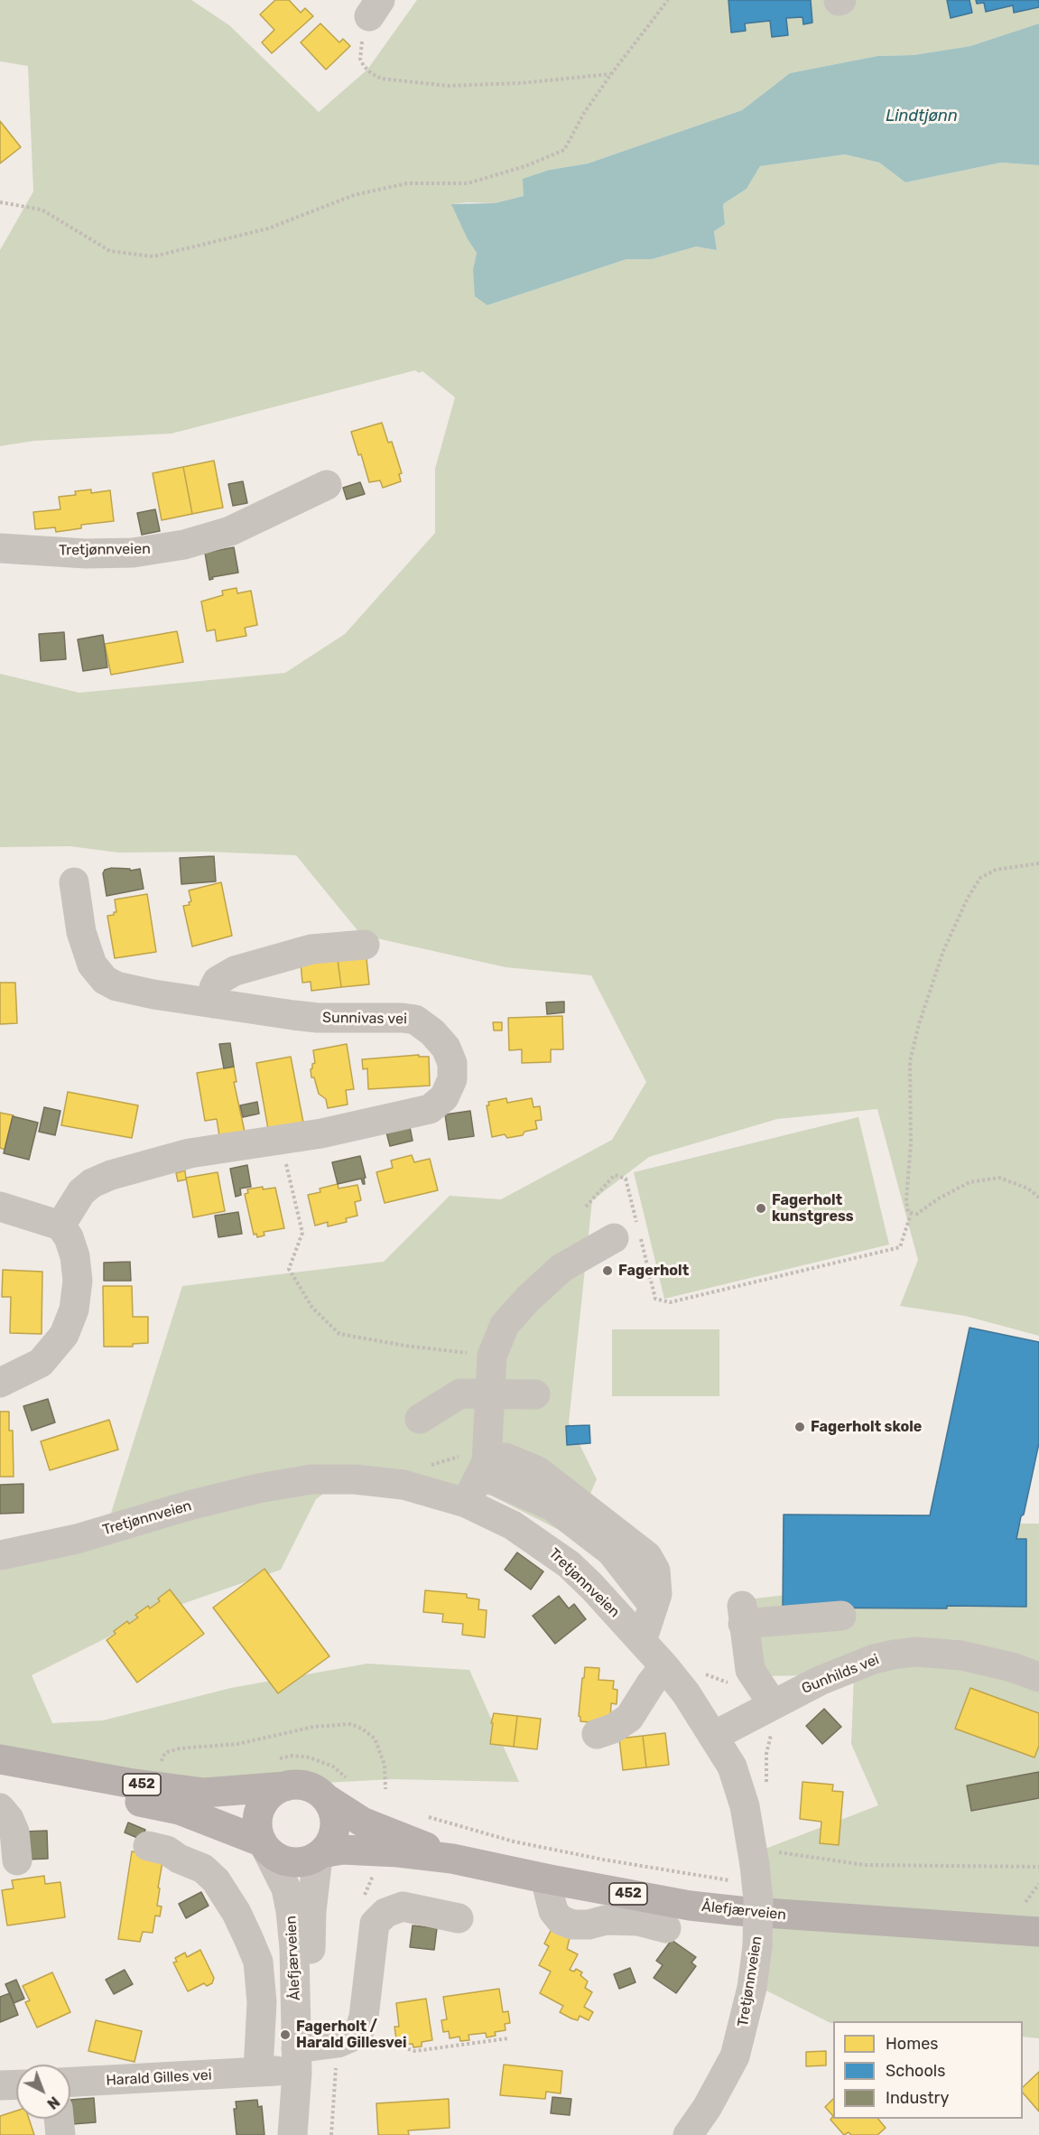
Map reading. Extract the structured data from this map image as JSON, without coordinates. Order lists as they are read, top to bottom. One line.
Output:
{"streets":{"main road":["452","Ålefjærveien"],"street":["Tretjønnveien","Sunnivas vei","Gunhilds vei","Harald Gilles vei"]},"crossings":[["Tretjønnveien","Gunhilds vei"],["452","Ålefjærveien"],["Ålefjærveien","Harald Gilles vei"]],"water":["Lindtjønn"],"places":["Fagerholt kunstgress","Fagerholt","Fagerholt skole","Fagerholt / Harald Gillesvei"],"legend":["Homes","Schools","Industry"],"north":"bottom right"}
